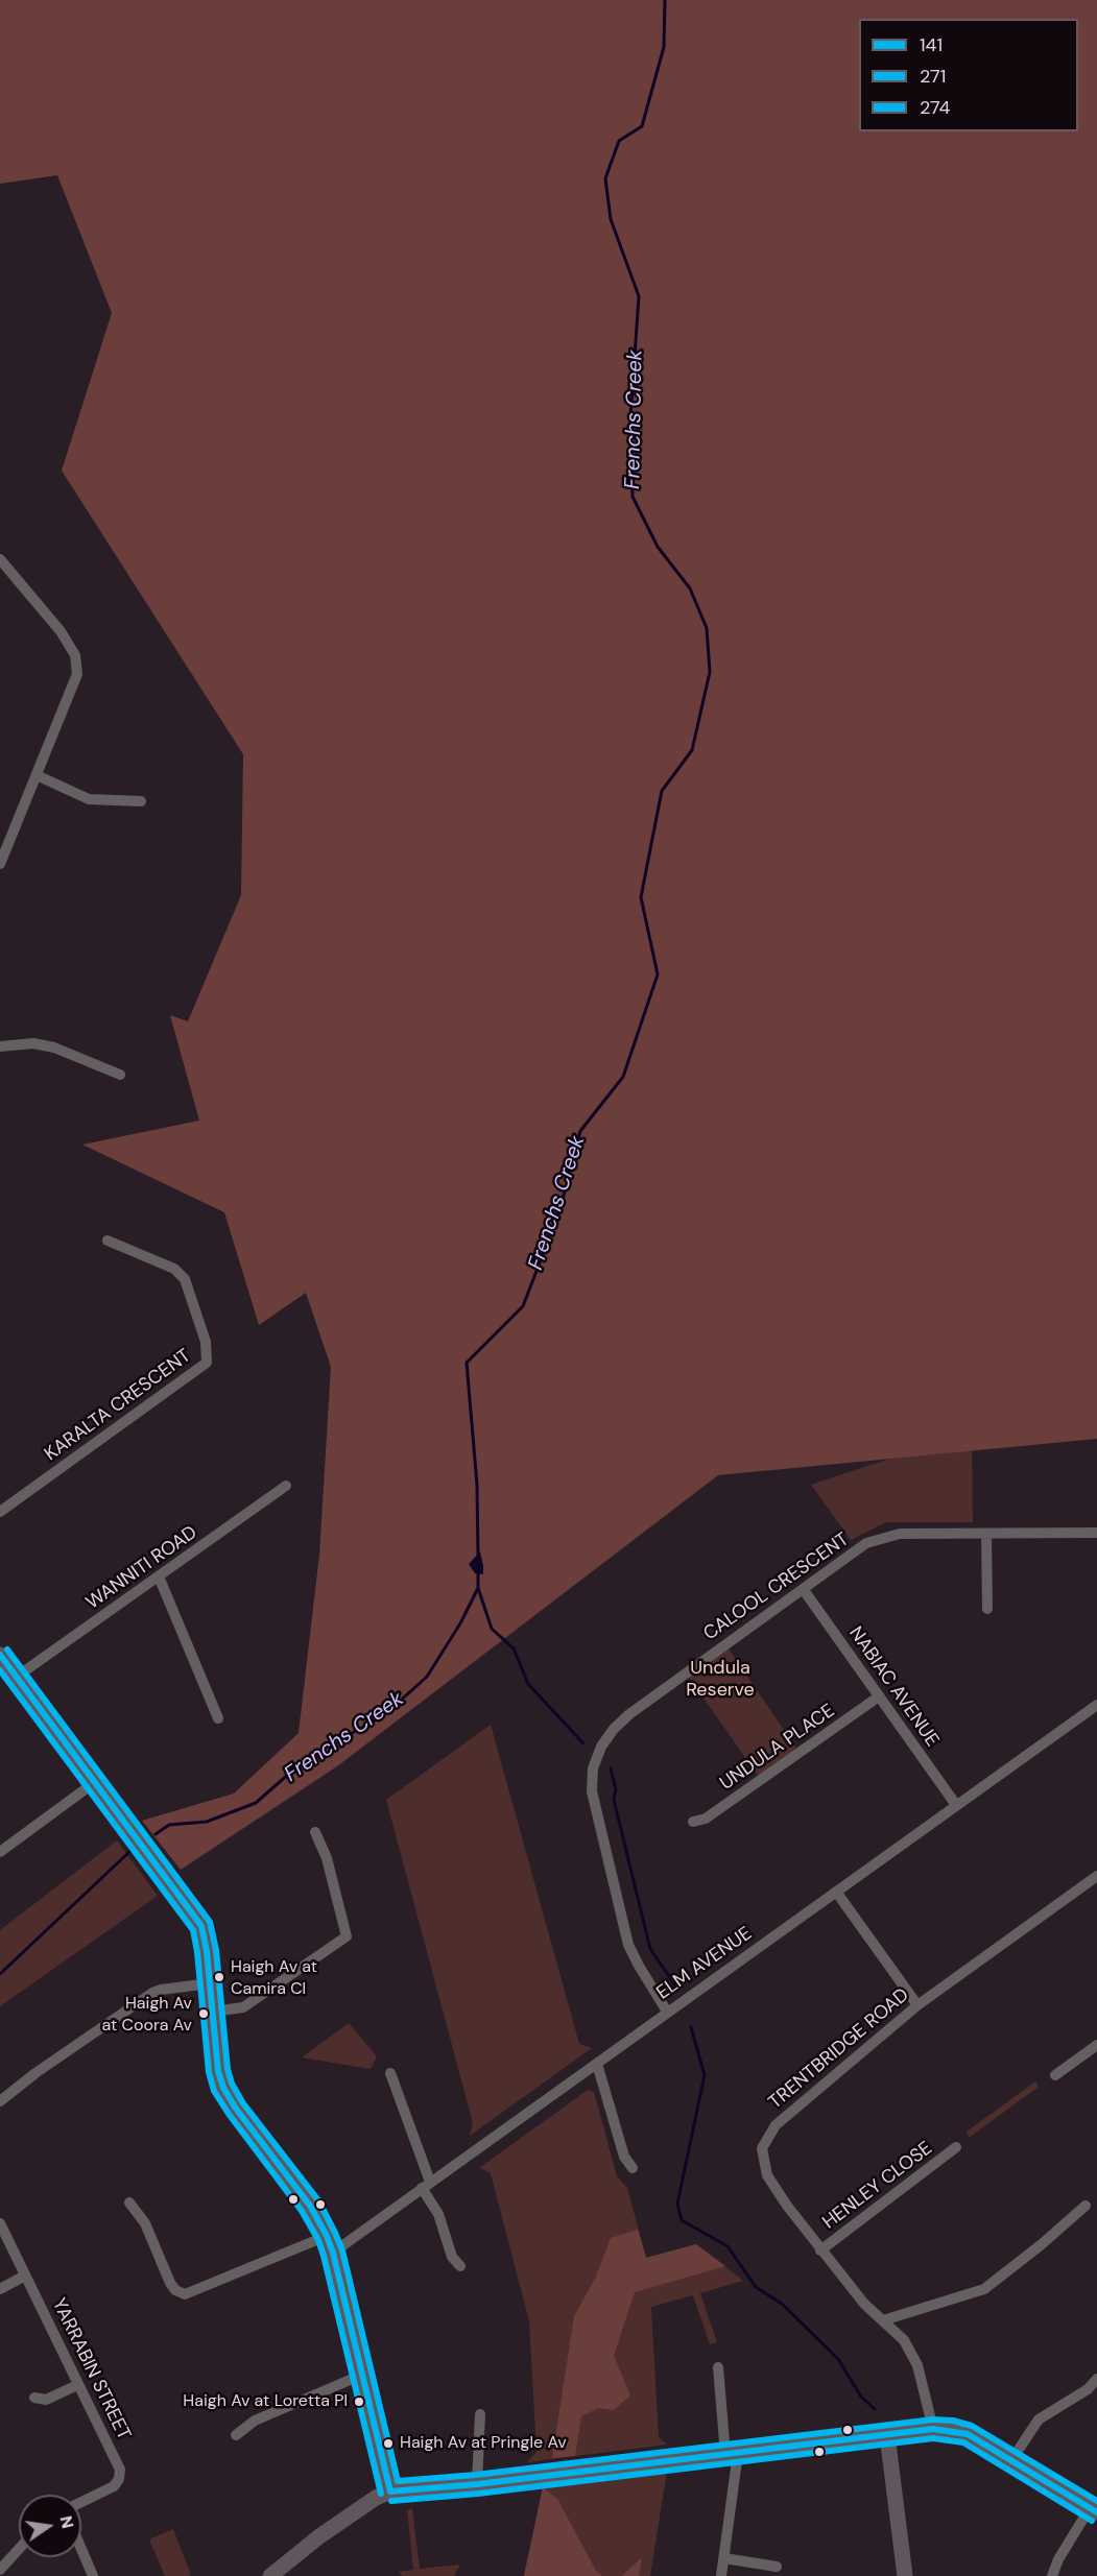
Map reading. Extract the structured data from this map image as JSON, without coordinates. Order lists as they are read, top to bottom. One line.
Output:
{"streets":{"street":["KARALTA CRESCENT","WANNITI ROAD","CALOOL CRESCENT","NABIAC AVENUE","UNDULA PLACE","ELM AVENUE","TRENTBRIDGE ROAD","HENLEY CLOSE","YARRABIN STREET"]},"crossings":[["CALOOL CRESCENT","NABIAC AVENUE"],["CALOOL CRESCENT","ELM AVENUE"],["NABIAC AVENUE","UNDULA PLACE"],["NABIAC AVENUE","ELM AVENUE"],["TRENTBRIDGE ROAD","HENLEY CLOSE"]],"water":["Frenchs Creek"],"parks":["Undula Reserve"],"places":["Haigh Av at Camira Cl","Haigh Av at Coora Av","Haigh Av at Loretta Pl","Haigh Av at Pringle Av"],"lines":["transit line 274","transit line 141","transit line 271"],"legend":["141","271","274"],"north":"right"}
